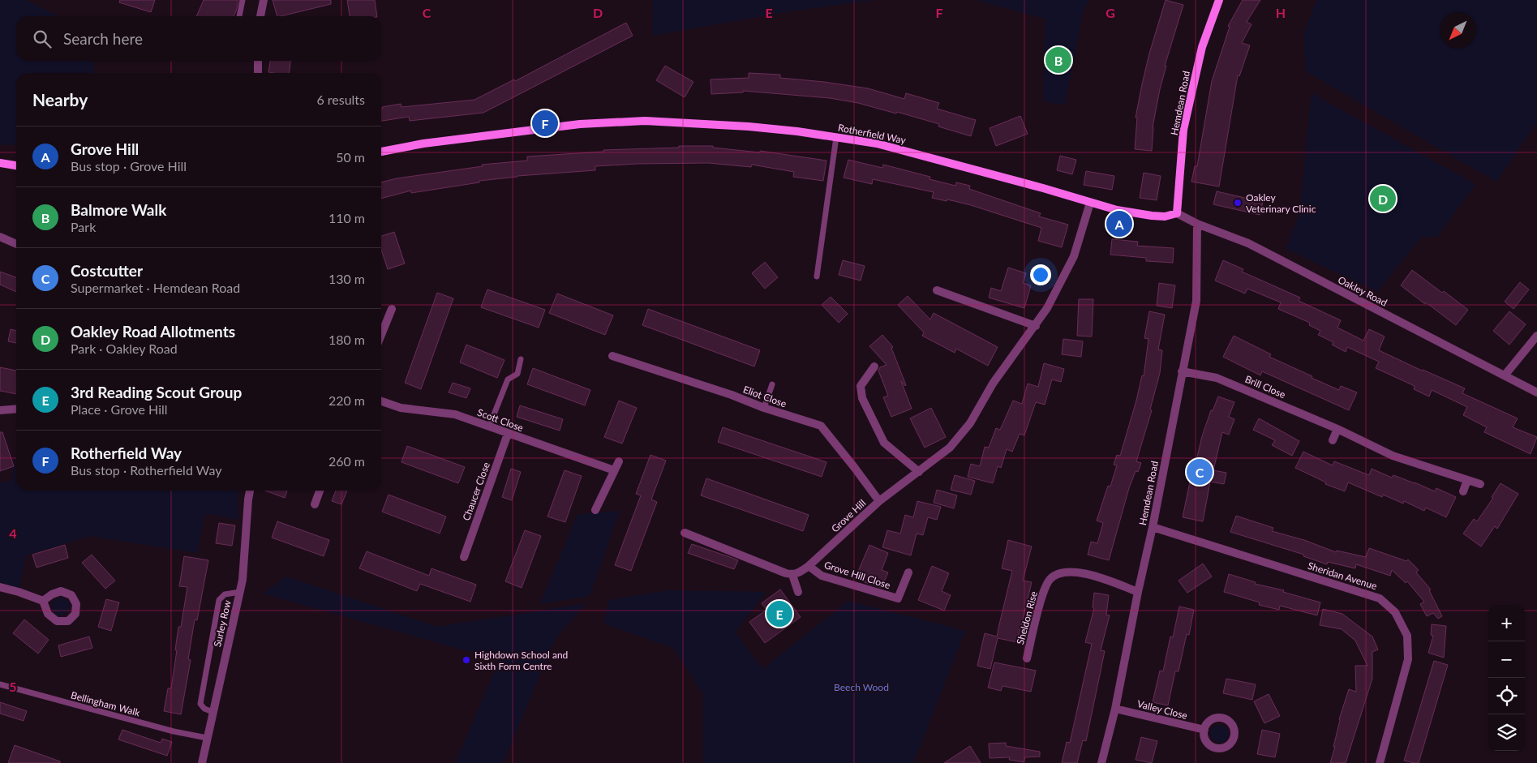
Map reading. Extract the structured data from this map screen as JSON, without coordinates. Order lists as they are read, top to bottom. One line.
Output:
{"streets":{"street":["Hemdean Road","Rotherfield Way","Oakley Road","Brill Close","Eliot Close","Scott Close","Chaucer Close","Grove Hill","Grove Hill Close","Sheridan Avenue","Sheldon Rise","Surley Row","Valley Close"],"lane":["Bellingham Walk"]},"crossings":[["Hemdean Road","Oakley Road"],["Hemdean Road","Brill Close"],["Hemdean Road","Sheridan Avenue"],["Hemdean Road","Sheldon Rise"],["Hemdean Road","Valley Close"],["Rotherfield Way","Grove Hill"],["Eliot Close","Grove Hill"],["Scott Close","Chaucer Close"],["Grove Hill","Grove Hill Close"],["Surley Row","Bellingham Walk"]],"parks":["Beech Wood"],"places":["Oakley Veterinary Clinic","Highdown School and Sixth Form Centre"],"north":"bottom left","page":{"search":"Search here","pins":["B","F","D","A","C","E"],"heading":["Nearby","6 results"],"list":[{"mark":"A","name":"Grove Hill","note":"Bus stop · Grove Hill","value":"50 m"},{"mark":"B","name":"Balmore Walk","note":"Park","value":"110 m"},{"mark":"C","name":"Costcutter","note":"Supermarket · Hemdean Road","value":"130 m"},{"mark":"D","name":"Oakley Road Allotments","note":"Park · Oakley Road","value":"180 m"},{"mark":"E","name":"3rd Reading Scout Group","note":"Place · Grove Hill","value":"220 m"},{"mark":"F","name":"Rotherfield Way","note":"Bus stop · Rotherfield Way","value":"260 m"}],"map_buttons":["+","−"]},"grid":{"columns":["C","D","E","F","G","H"],"rows":["4","5"]}}
